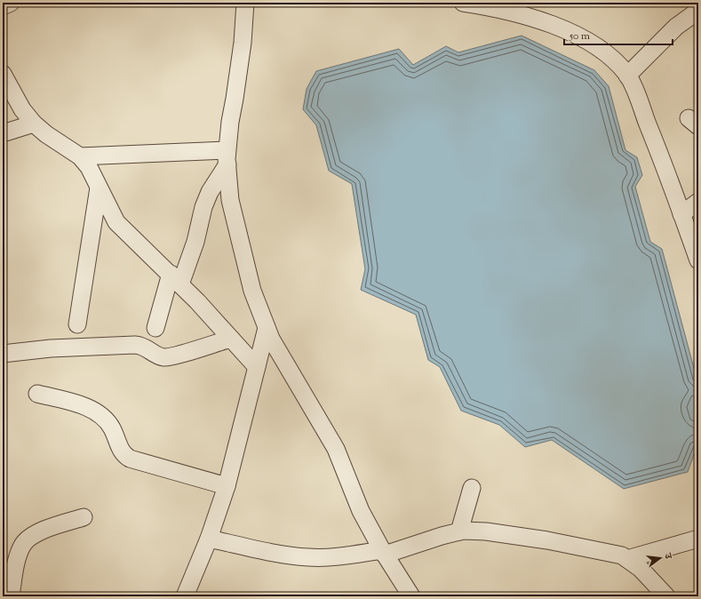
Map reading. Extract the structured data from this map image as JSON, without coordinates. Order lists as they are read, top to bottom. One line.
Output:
{"scale_bar":"50 m","north":"right"}
